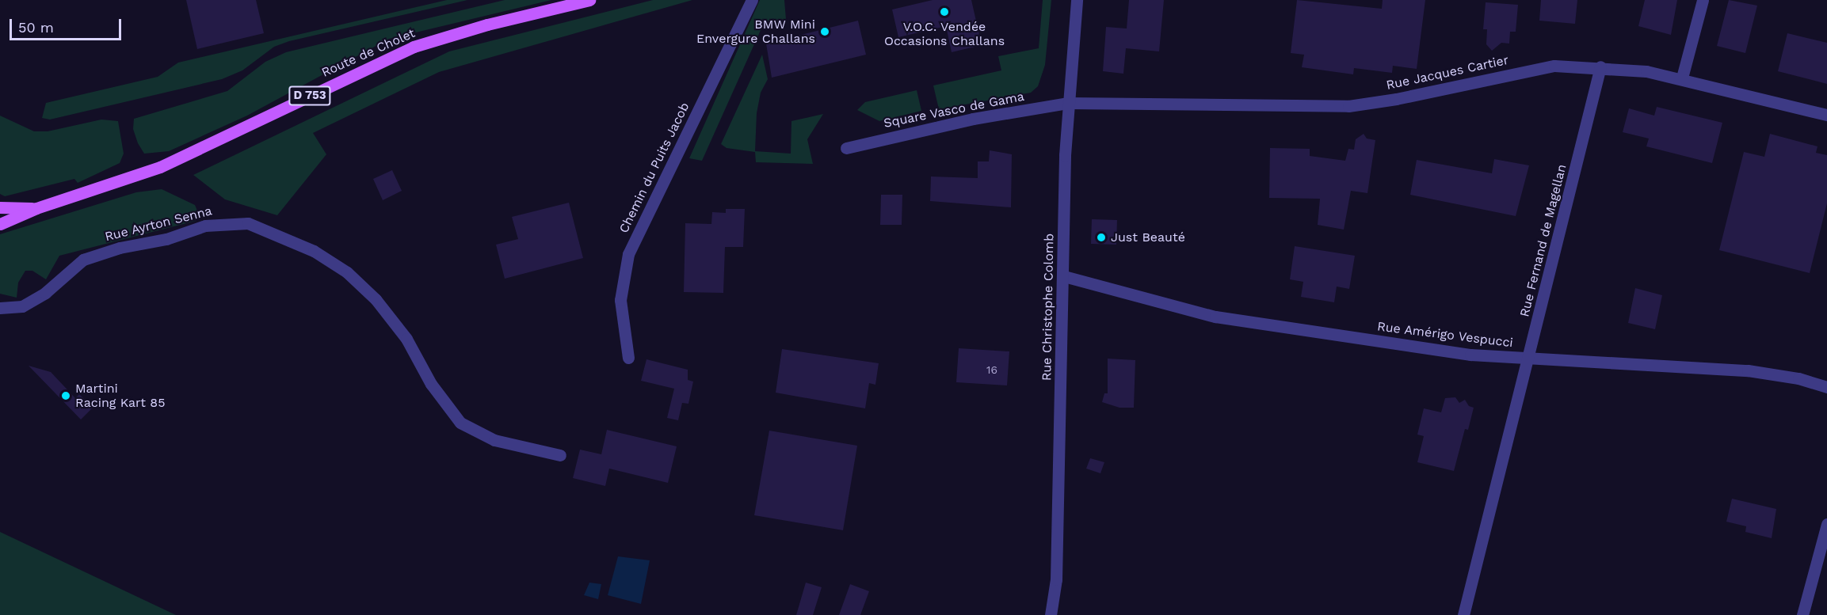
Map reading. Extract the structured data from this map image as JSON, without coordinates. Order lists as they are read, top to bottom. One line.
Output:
{"streets":{"main road":["Route de Cholet","D 753"],"street":["Rue Jacques Cartier","Square Vasco de Gama","Chemin du Puits Jacob","Rue Ayrton Senna","Rue Fernand de Magellan","Rue Christophe Colomb","Rue Amérigo Vespucci"]},"crossings":[["Rue Jacques Cartier","Square Vasco de Gama"],["Rue Jacques Cartier","Rue Fernand de Magellan"],["Rue Jacques Cartier","Rue Christophe Colomb"],["Square Vasco de Gama","Rue Christophe Colomb"],["Rue Fernand de Magellan","Rue Amérigo Vespucci"],["Rue Christophe Colomb","Rue Amérigo Vespucci"]],"places":["V.O.C. Vendée Occasions Challans","BMW Mini Envergure Challans","Just Beauté","Martini Racing Kart 85"],"house_numbers":["16"],"scale_bar":"50 m"}
